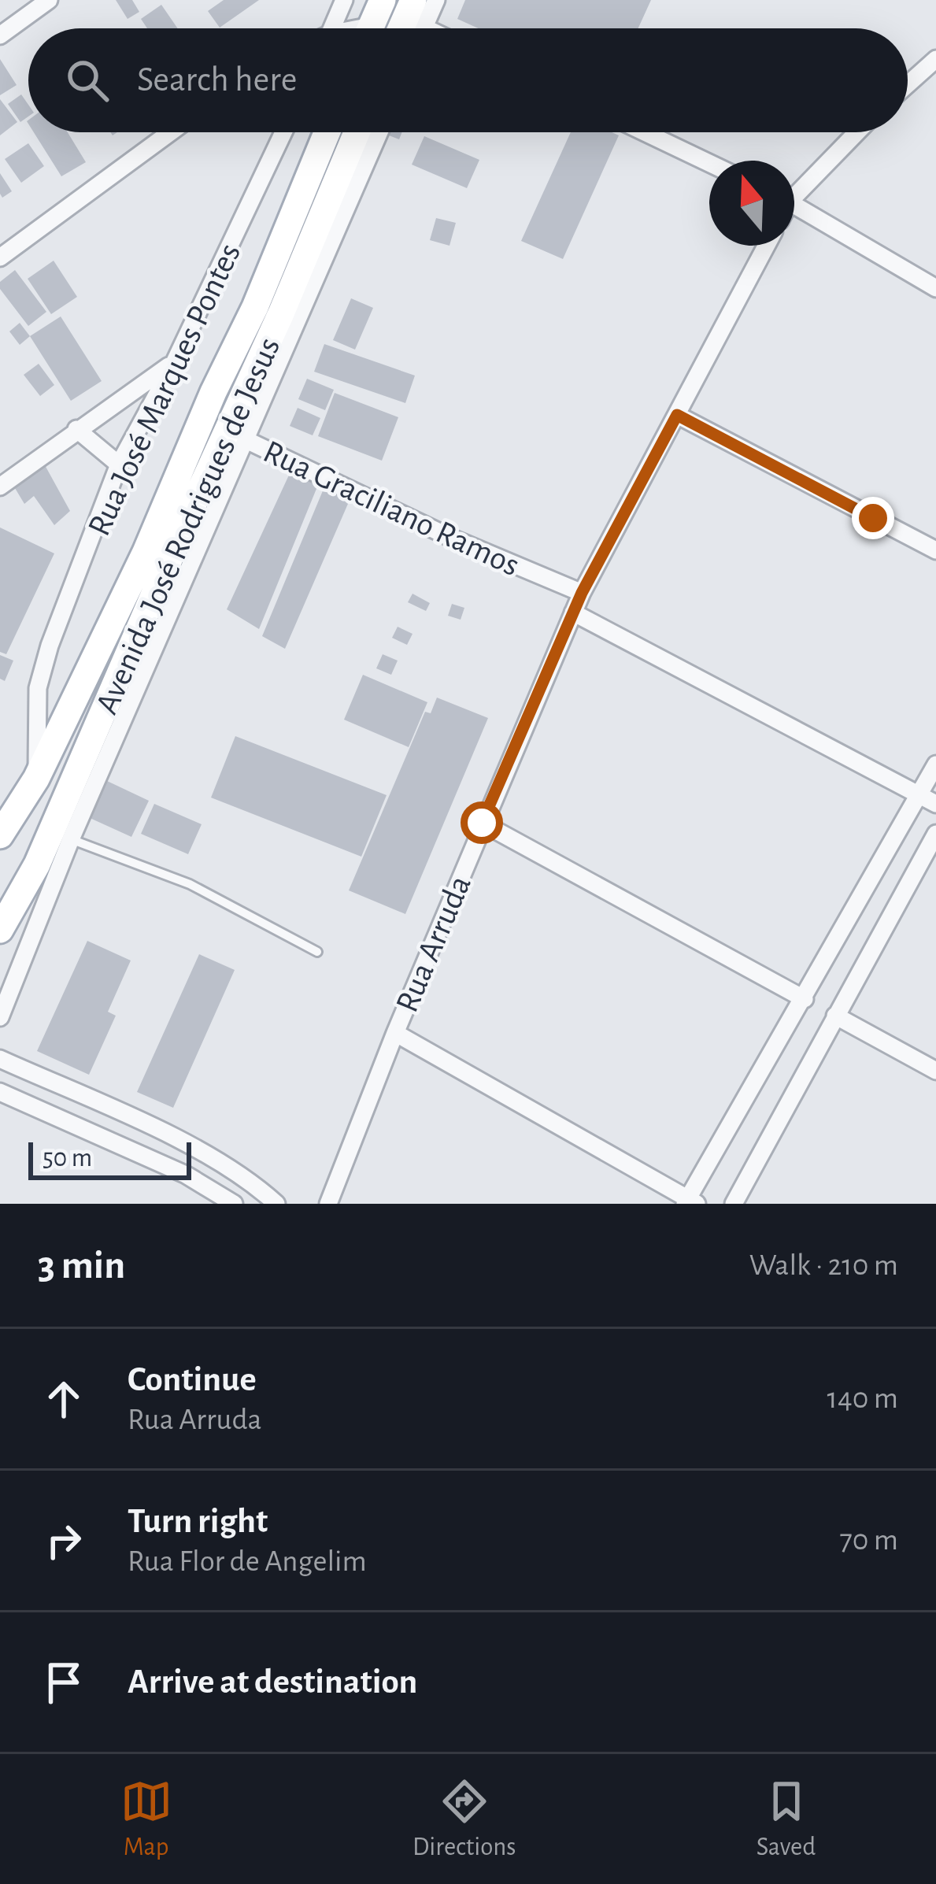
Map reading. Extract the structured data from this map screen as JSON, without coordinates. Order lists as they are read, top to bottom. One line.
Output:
{"streets":{"main road":["Avenida José Rodrigues de Jesus"],"street":["Rua José Marques Pontes","Rua Graciliano Ramos","Rua Arruda"]},"crossings":[["Rua José Marques Pontes","Avenida José Rodrigues de Jesus"],["Rua Graciliano Ramos","Avenida José Rodrigues de Jesus"],["Rua Graciliano Ramos","Rua Arruda"]],"scale_bar":"50 m","north":"top","page":{"search":"Search here","scale":"50 m","heading":["3 min","Walk · 210 m"],"list":[["Continue","Rua Arruda","140 m"],["Turn right","Rua Flor de Angelim","70 m"],"Arrive at destination"],"nav":["Map","Directions","Saved"]}}
